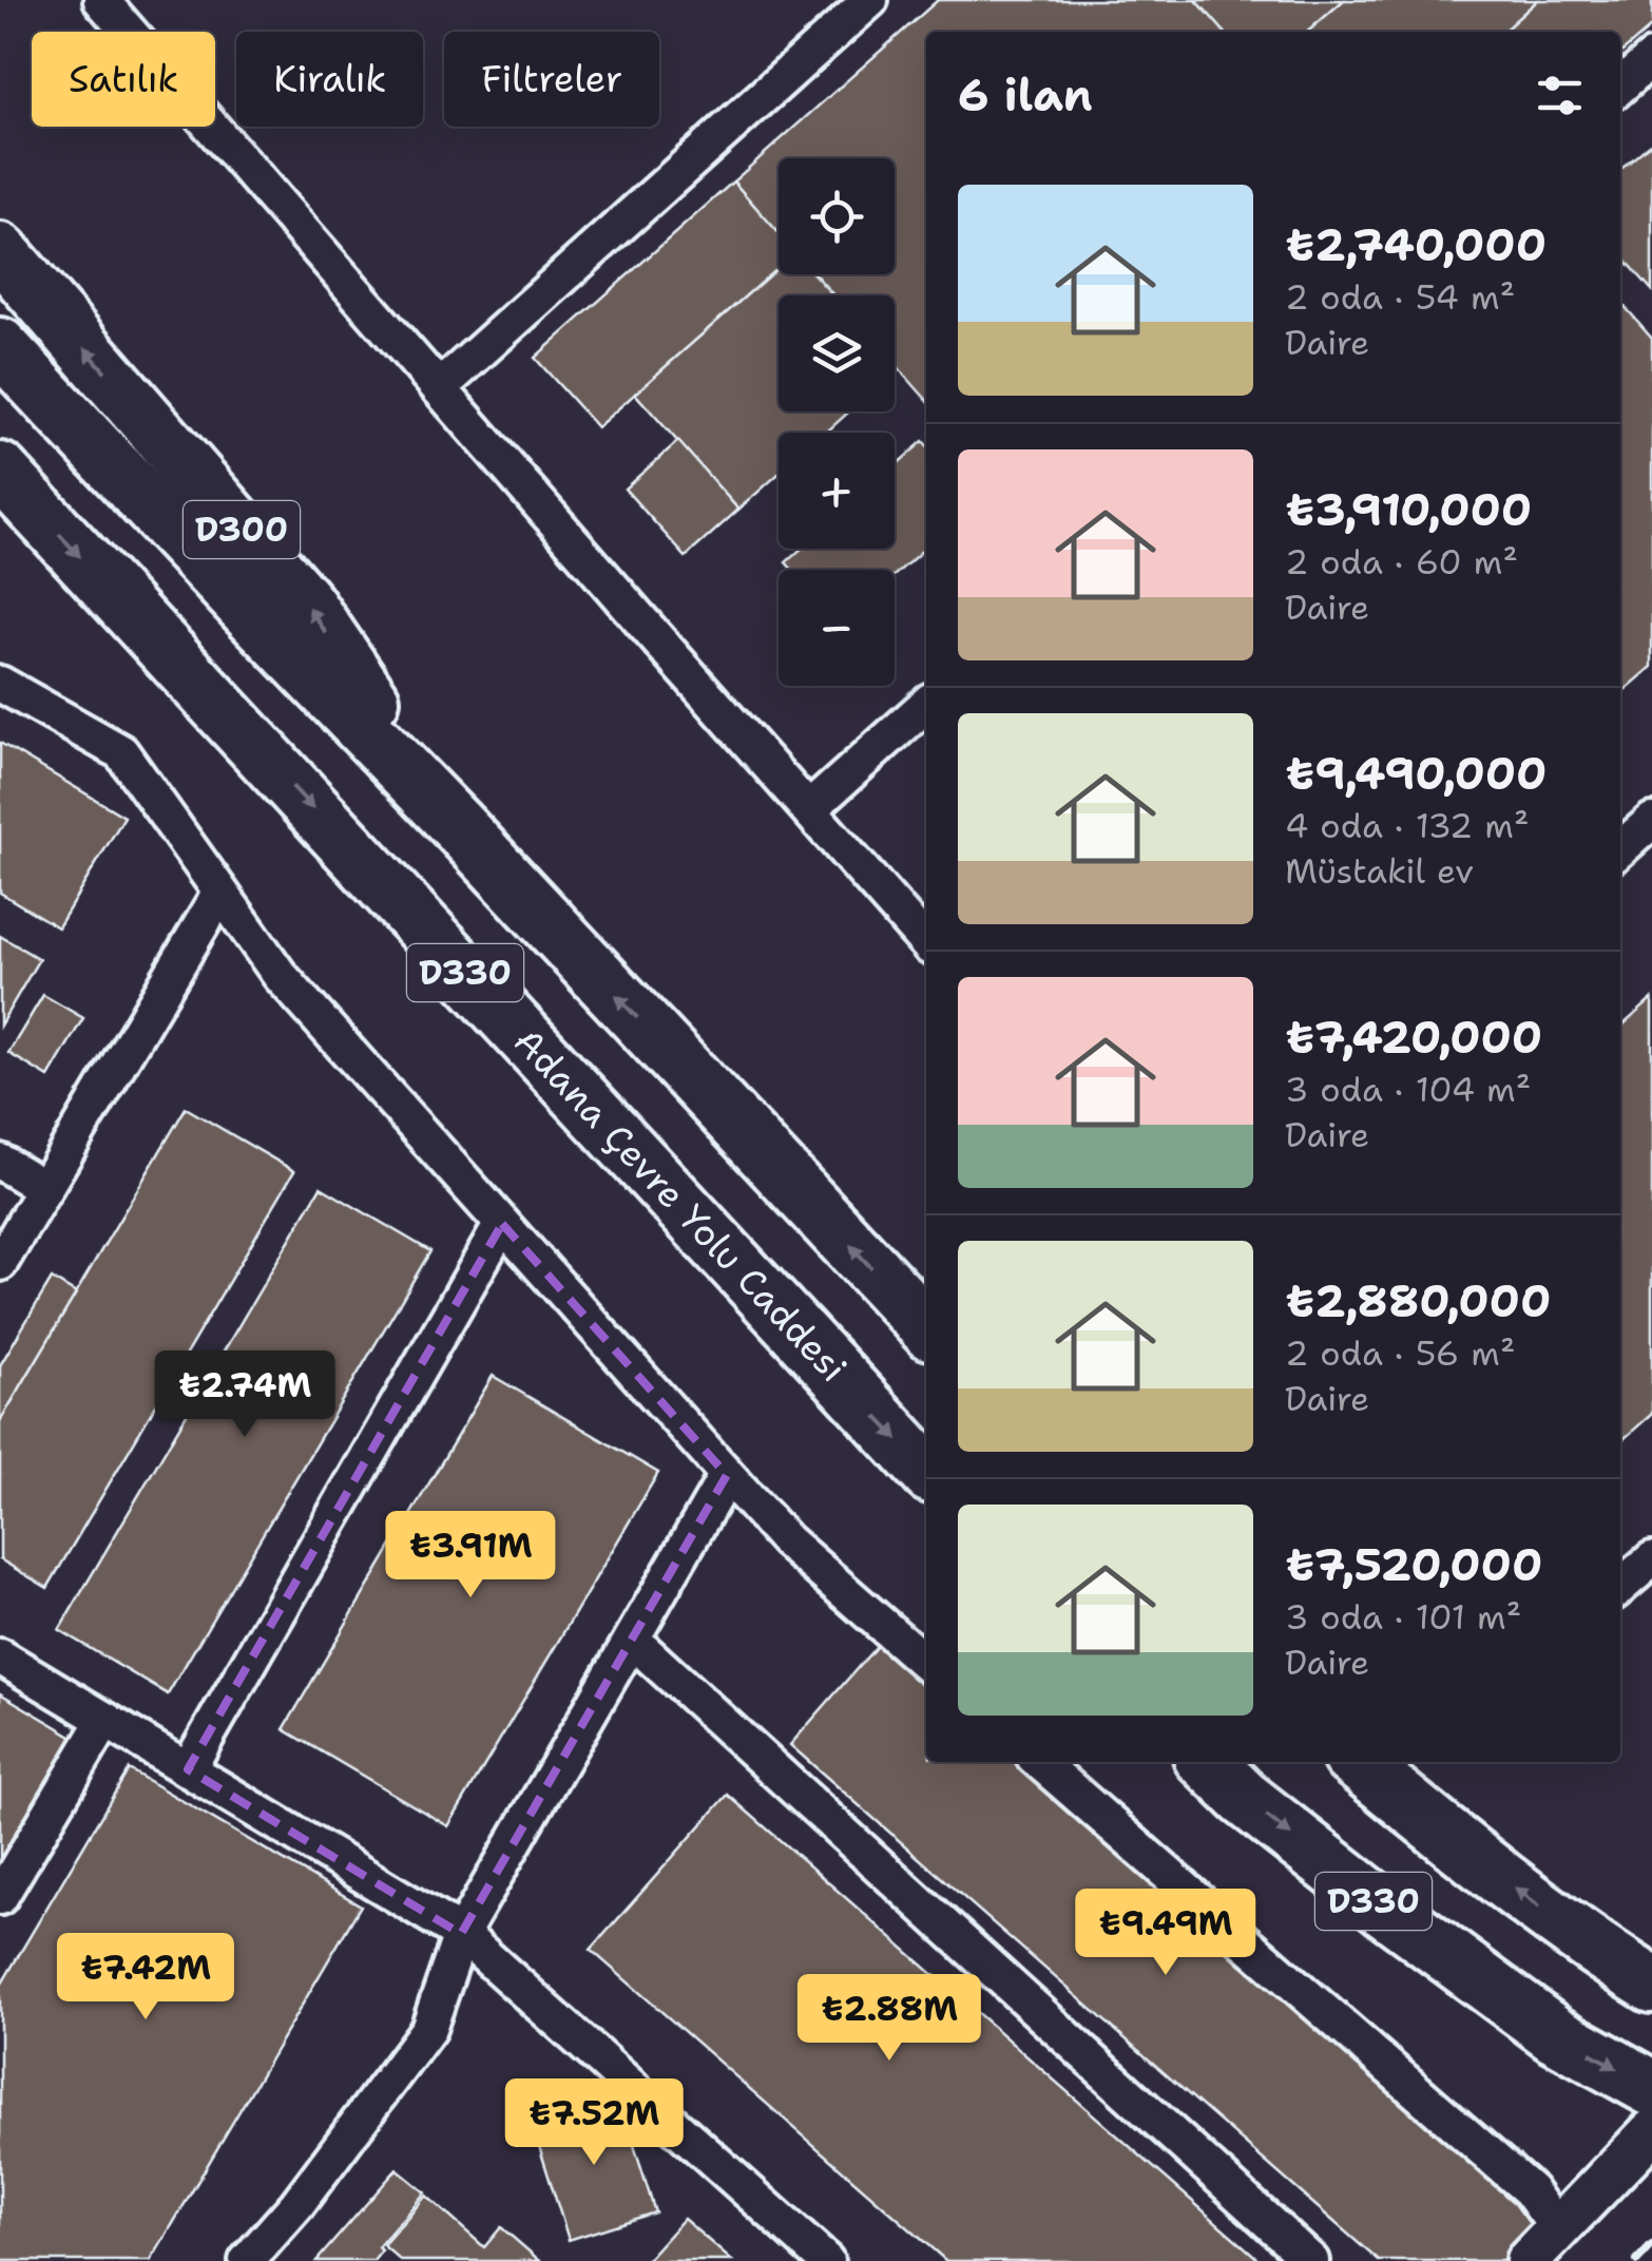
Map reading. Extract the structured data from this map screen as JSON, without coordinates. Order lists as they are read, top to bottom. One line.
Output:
{"streets":{"highway":["D300","D330","Adana Çevre Yolu Caddesi"]},"crossings":[["D300","D330"]],"page":{"chip":["Satılık","Kiralık","Filtreler"],"heading":"6 ilan","map_buttons":["+","−"],"list":[{"name":"₺2,740,000","note":"2 oda · 54 m² · Daire"},{"name":"₺3,910,000","note":"2 oda · 60 m² · Daire"},{"name":"₺9,490,000","note":"4 oda · 132 m² · Müstakil ev"},{"name":"₺7,420,000","note":"3 oda · 104 m² · Daire"},{"name":"₺2,880,000","note":"2 oda · 56 m² · Daire"},{"name":"₺7,520,000","note":"3 oda · 101 m² · Daire"}],"price":["₺2.74M","₺3.91M","₺9.49M","₺7.42M","₺2.88M","₺7.52M"]}}
